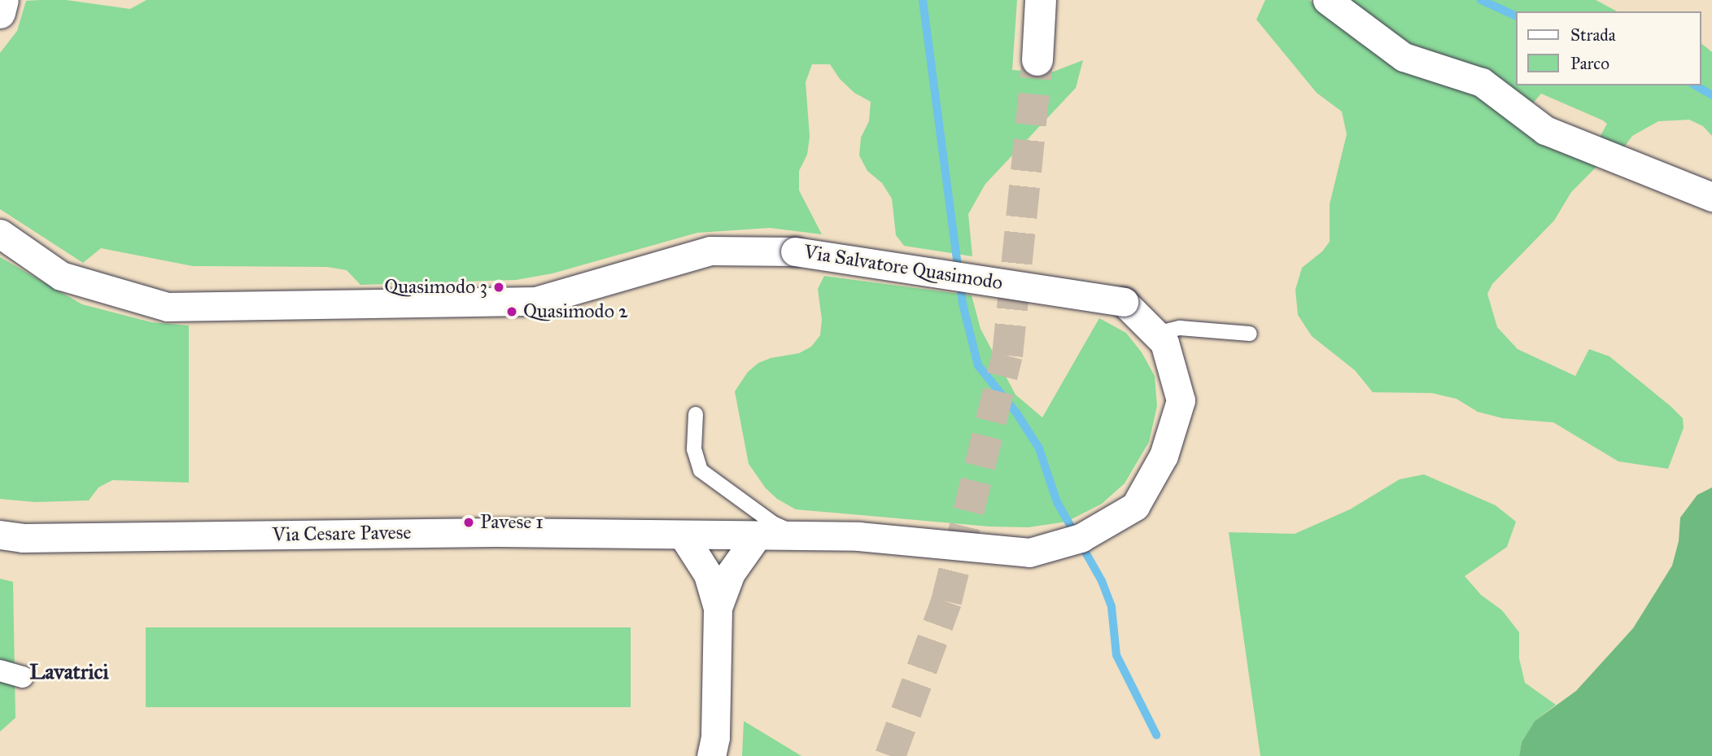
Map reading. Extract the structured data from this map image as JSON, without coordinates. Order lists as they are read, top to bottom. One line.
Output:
{"streets":{"street":["Via Salvatore Quasimodo","Via Cesare Pavese"]},"crossings":[["Via Salvatore Quasimodo","Via Cesare Pavese"]],"districts":["Lavatrici"],"places":["Quasimodo 3","Quasimodo 2","Pavese 1"],"legend":["Strada","Parco"]}
